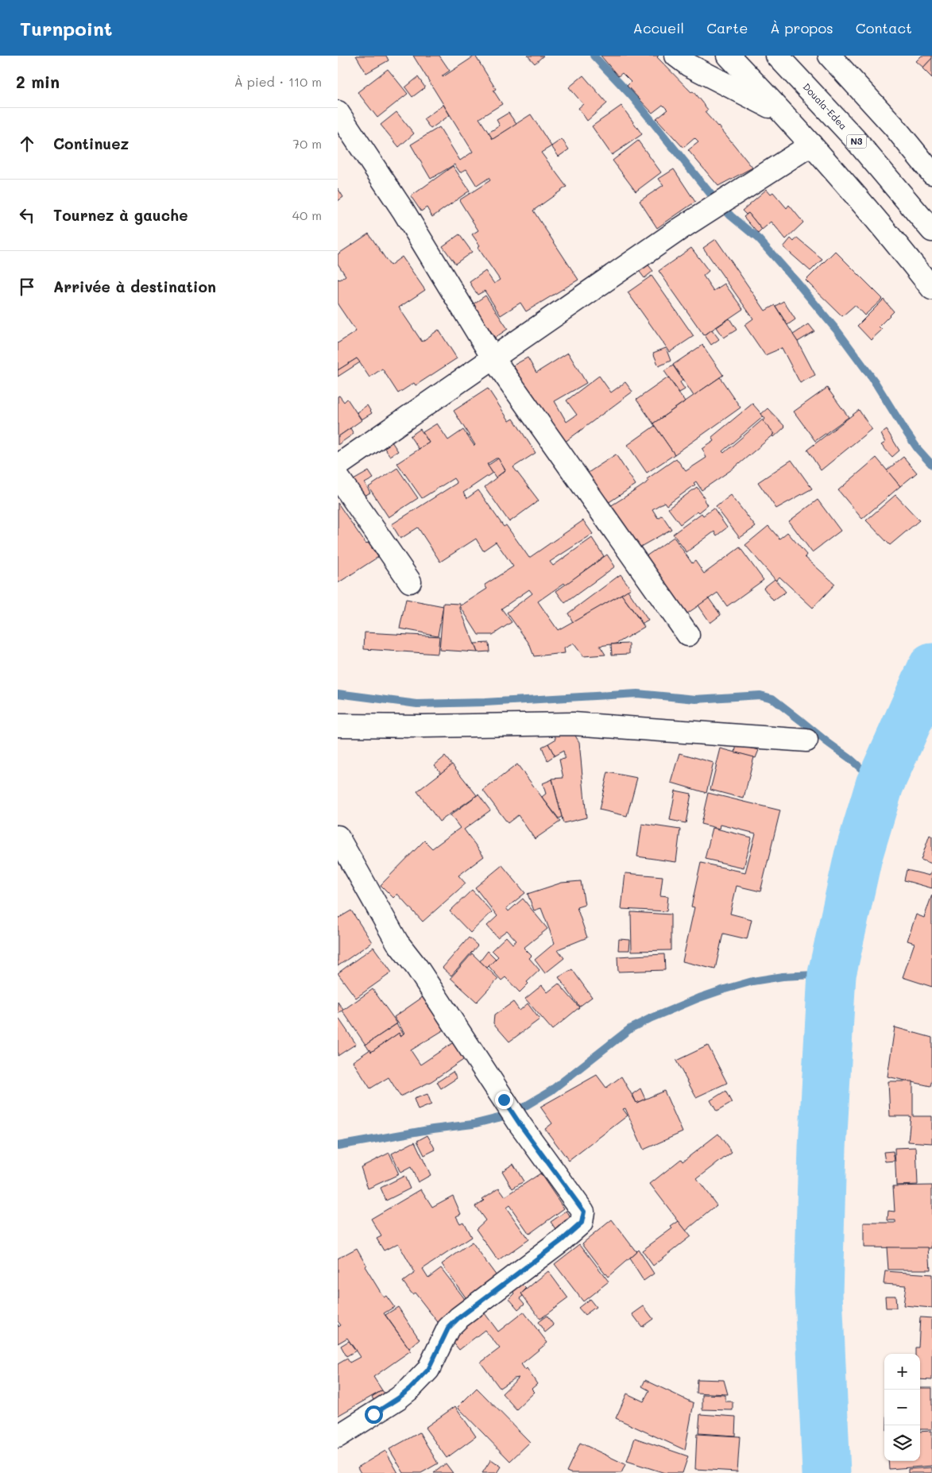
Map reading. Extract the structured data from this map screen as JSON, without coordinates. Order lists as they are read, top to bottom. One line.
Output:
{"streets":{"main road":["Douala-Edea","N3"]},"page":{"header":"Turnpoint","nav":["Accueil","Carte","À propos","Contact"],"heading":["2 min","À pied · 110 m"],"list":[["Continuez","70 m"],["Tournez à gauche","40 m"],"Arrivée à destination"],"map_buttons":["+","−"]}}
